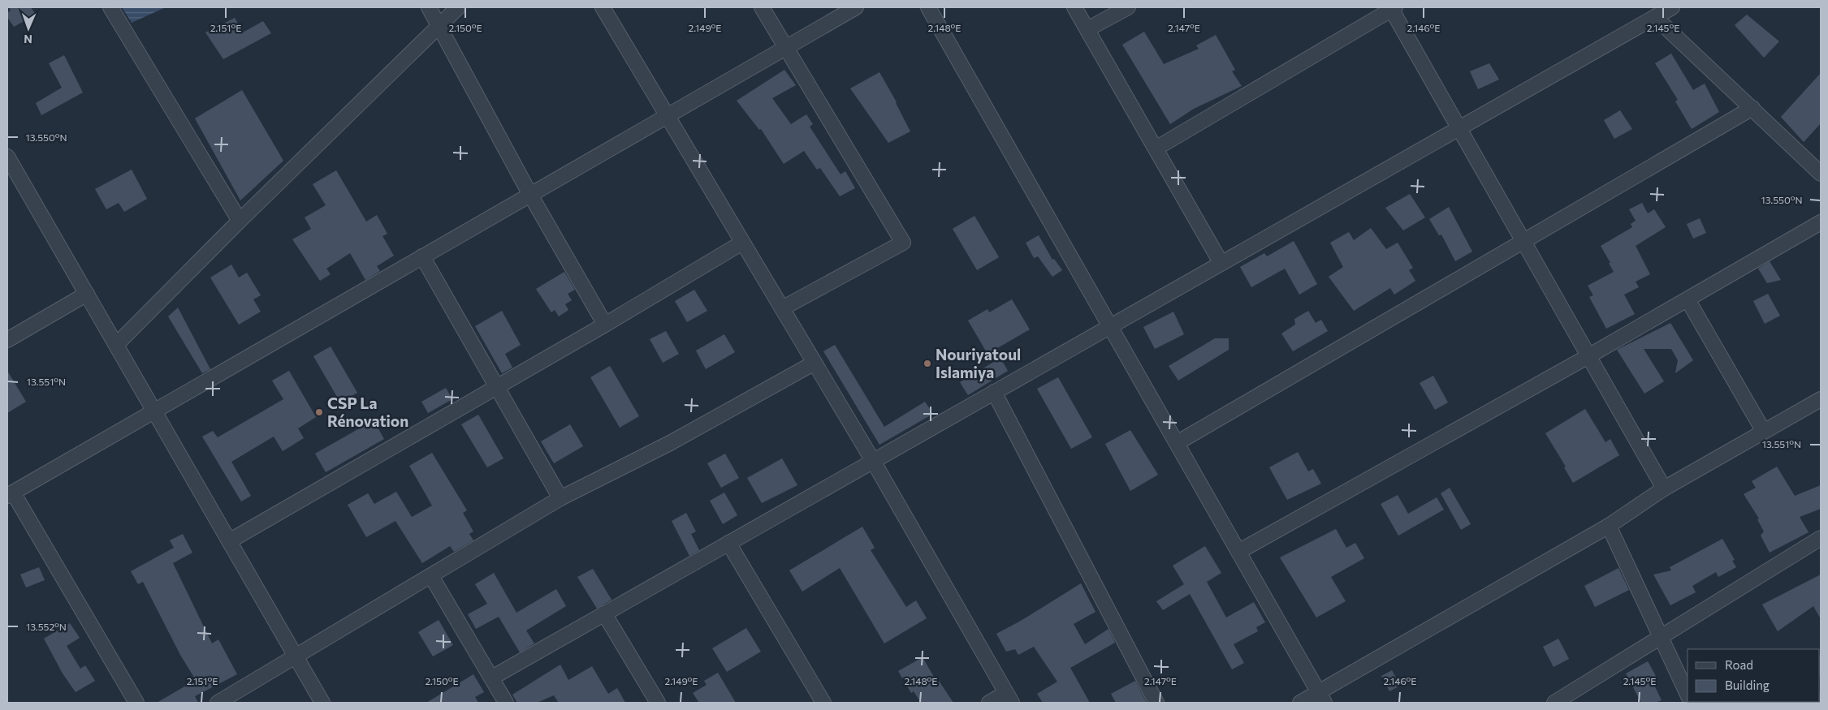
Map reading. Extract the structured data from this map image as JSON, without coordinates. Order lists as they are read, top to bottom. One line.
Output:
{"places":["Nouriyatoul Islamiya","CSP La Rénovation"],"legend":["Road","Building"],"north":"bottom","coordinates":["2.151°E","2.150°E","2.149°E","2.148°E","2.147°E","2.146°E","2.145°E","13.550°N","13.551°N","13.552°N"]}
